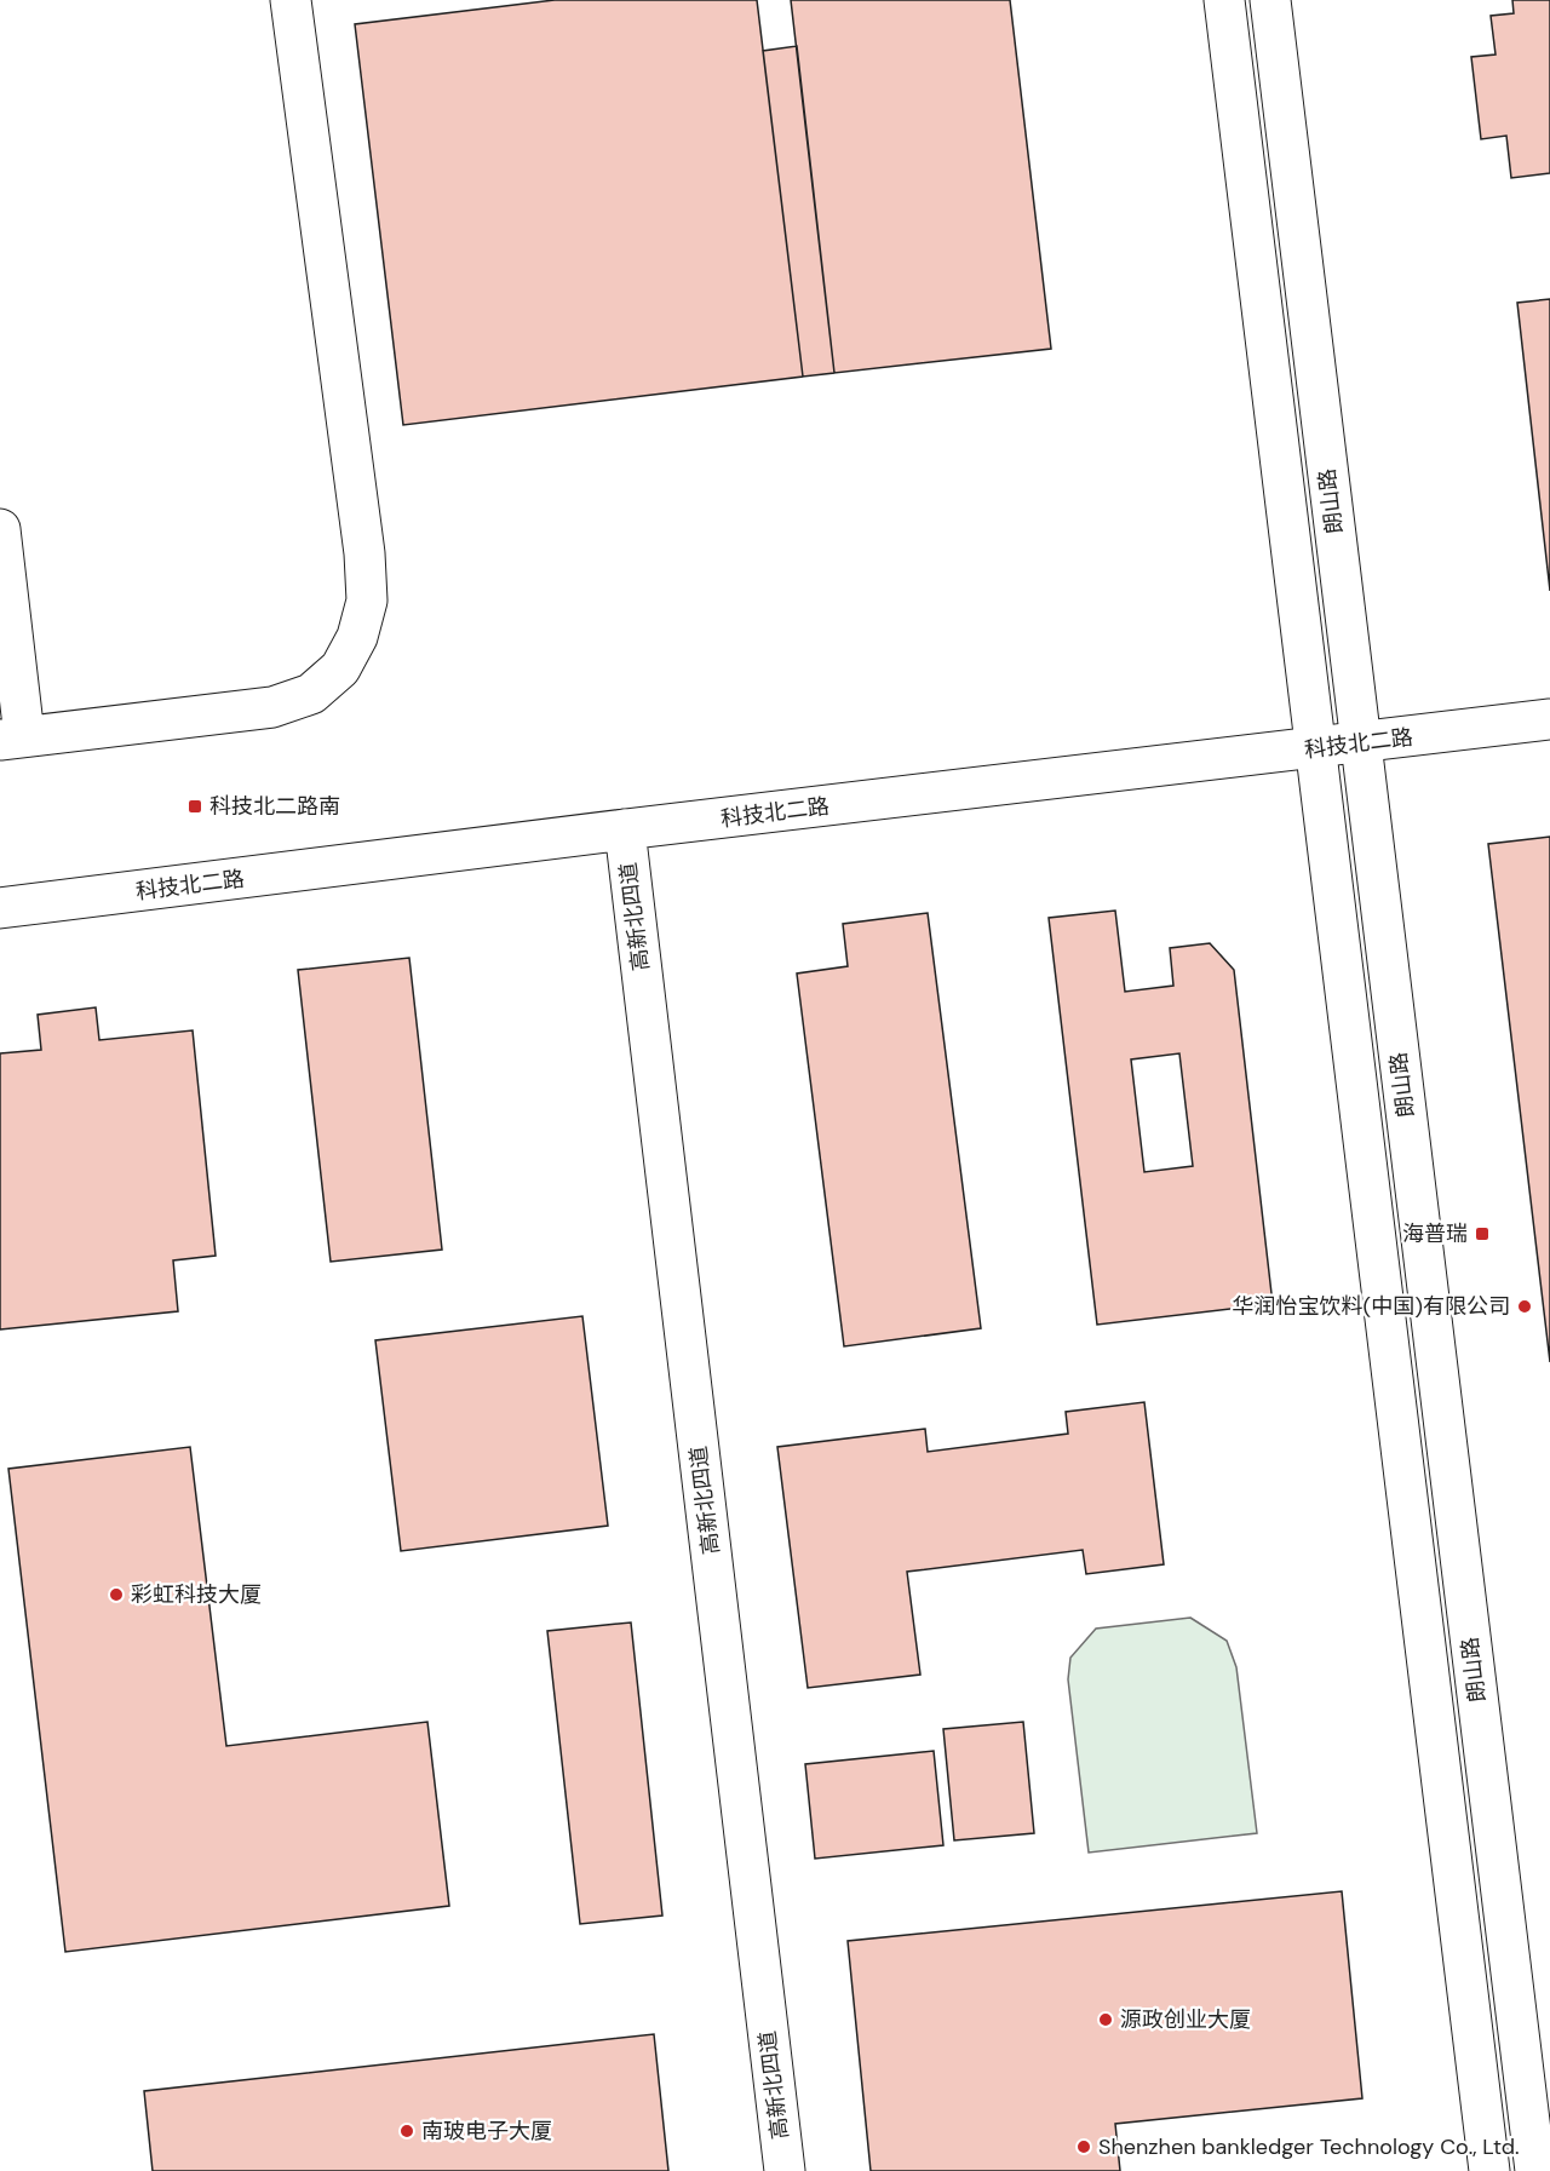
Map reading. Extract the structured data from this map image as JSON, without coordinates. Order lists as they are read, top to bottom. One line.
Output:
{"streets":{"main road":["朗山路","科技北二路","高新北四道"]},"crossings":[["朗山路","科技北二路"],["科技北二路","高新北四道"]],"places":{"transit":["科技北二路南","海普瑞"],"other":["华润怡宝饮料(中国)有限公司","彩虹科技大厦","源政创业大厦","南玻电子大厦","Shenzhen bankledger Technology Co., Ltd."]}}
